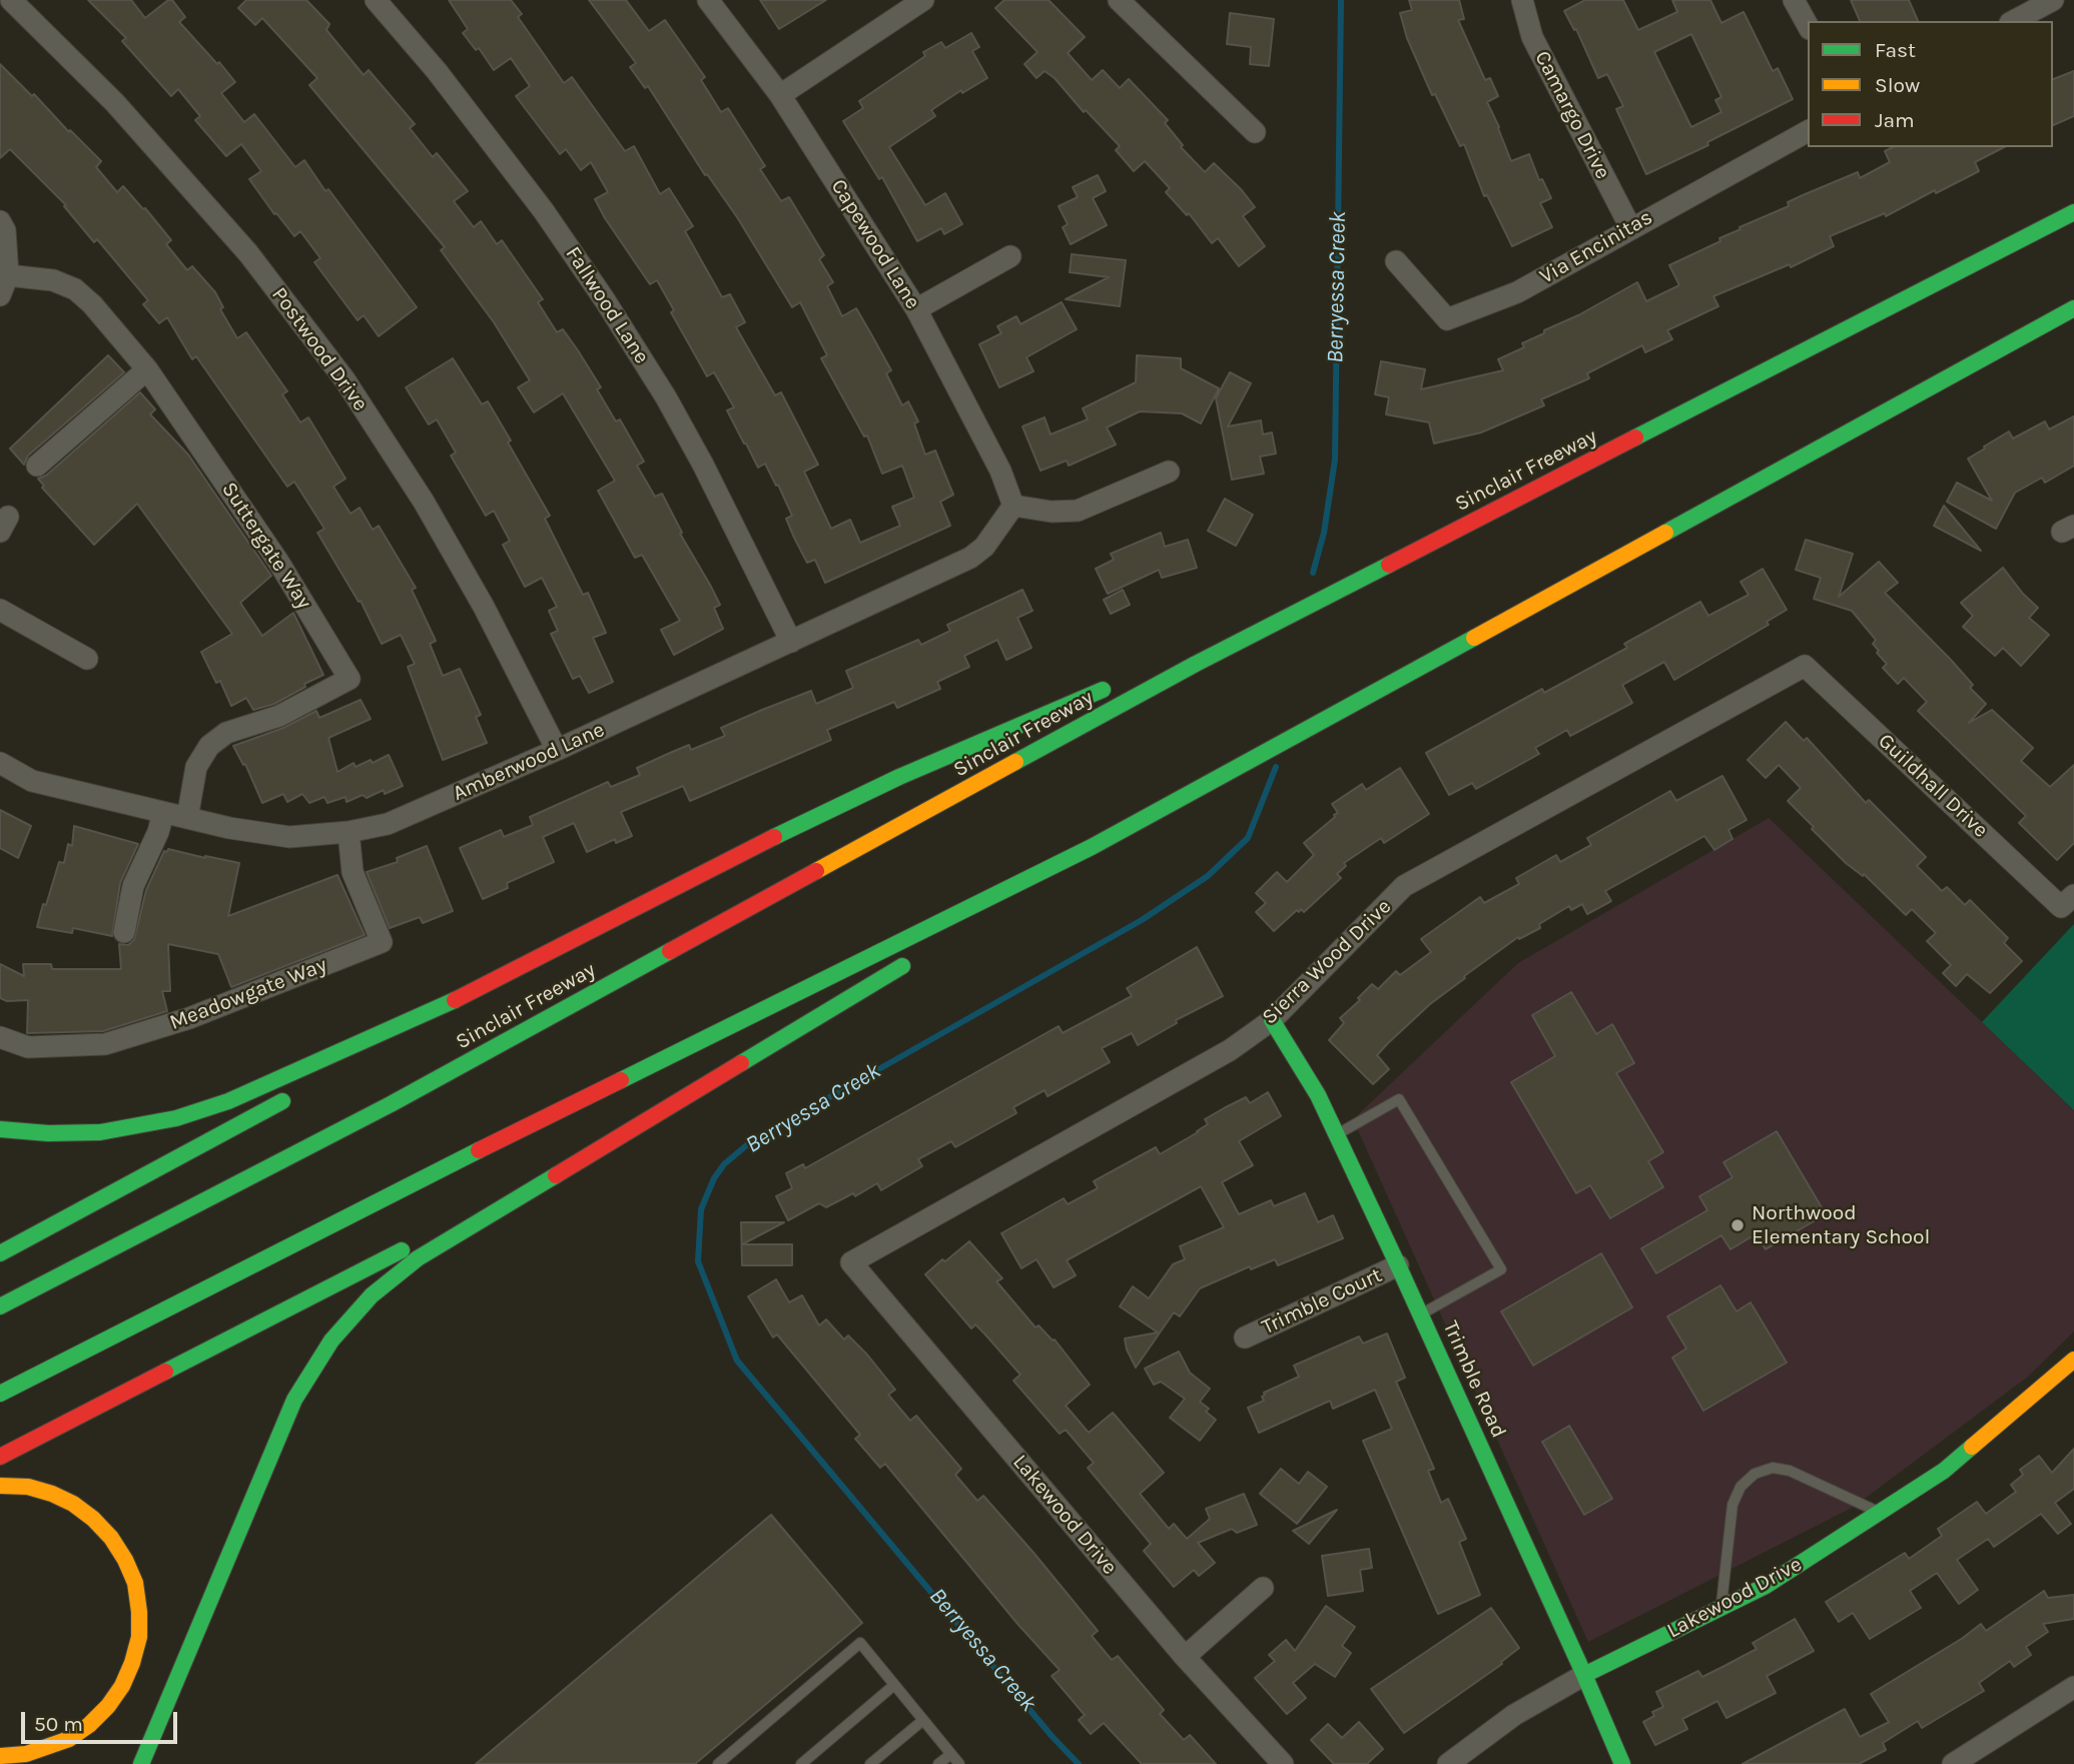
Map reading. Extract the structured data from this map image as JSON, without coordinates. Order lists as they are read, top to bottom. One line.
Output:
{"streets":{"main road":["Sinclair Freeway","Trimble Road","Lakewood Drive"],"street":["Camargo Drive","Capewood Lane","Via Encinitas","Fallwood Lane","Postwood Drive","Suttergate Way","Amberwood Lane","Guildhall Drive","Sierra Wood Drive","Meadowgate Way","Trimble Court"]},"crossings":[["Camargo Drive","Via Encinitas"],["Capewood Lane","Amberwood Lane"],["Fallwood Lane","Amberwood Lane"],["Postwood Drive","Amberwood Lane"],["Suttergate Way","Amberwood Lane"],["Amberwood Lane","Meadowgate Way"],["Guildhall Drive","Sierra Wood Drive"],["Sierra Wood Drive","Trimble Road"],["Sierra Wood Drive","Lakewood Drive"],["Trimble Court","Trimble Road"],["Trimble Road","Lakewood Drive"]],"water":["Berryessa Creek"],"places":["Northwood Elementary School"],"legend":["Fast","Slow","Jam"],"scale_bar":"50 m"}
